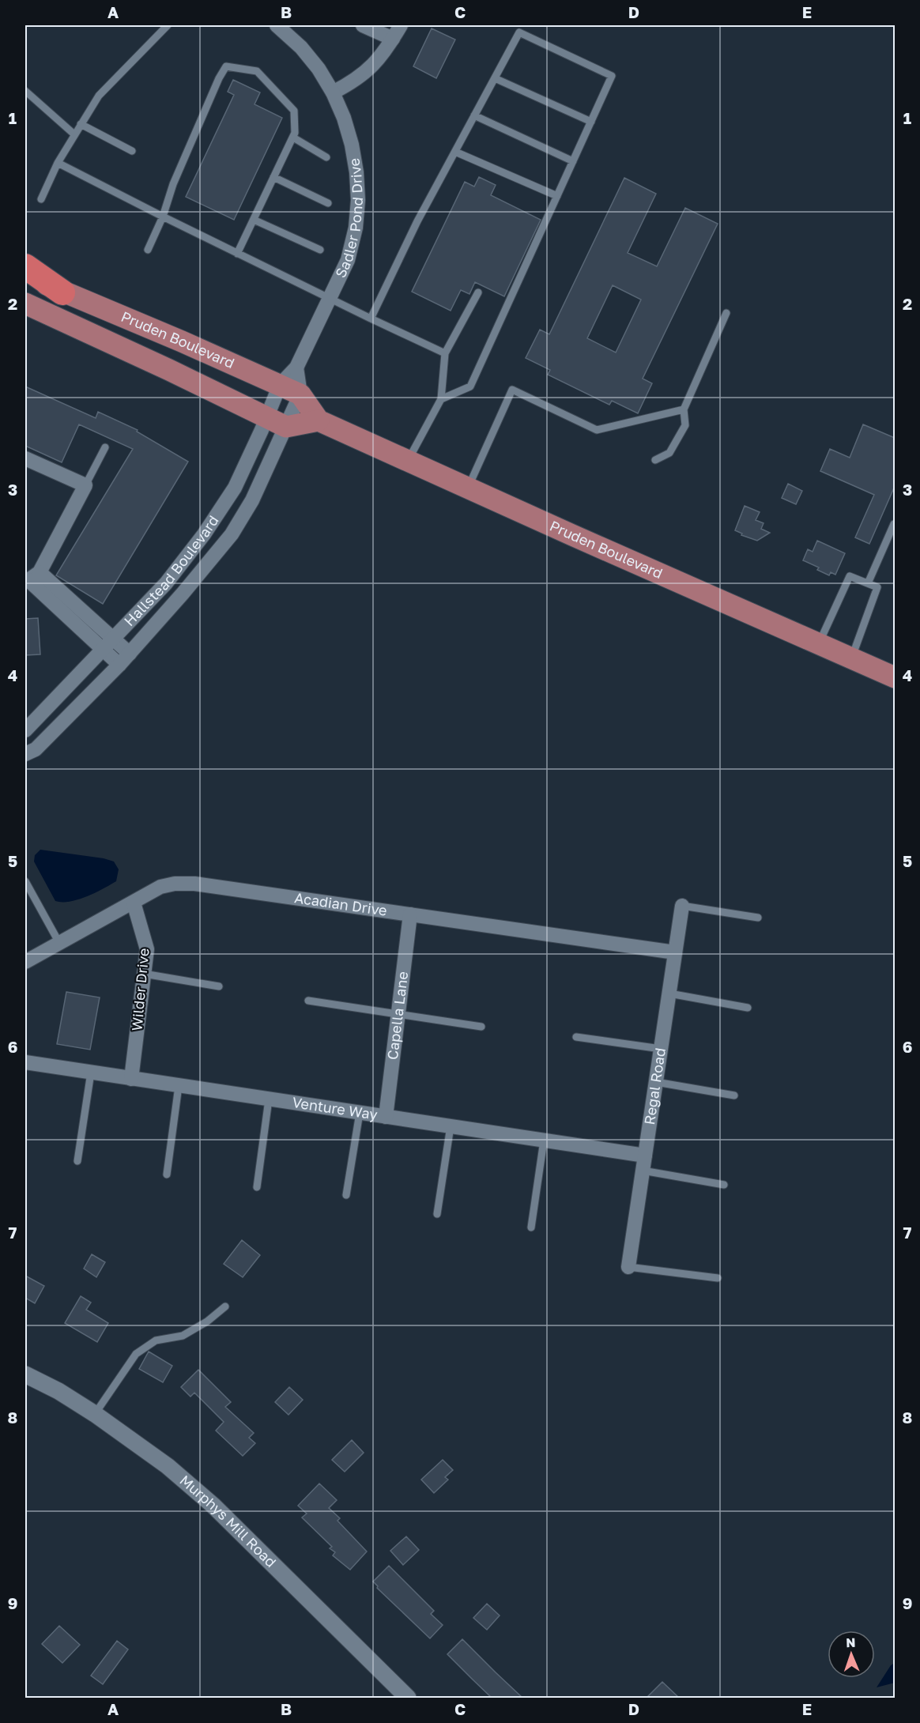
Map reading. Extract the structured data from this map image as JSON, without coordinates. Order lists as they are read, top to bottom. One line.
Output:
{"streets":{"main road":["Pruden Boulevard"],"street":["Sadler Pond Drive","Hallstead Boulevard","Acadian Drive","Wilder Drive","Capella Lane","Regal Road","Venture Way","Murphys Mill Road"]},"crossings":[["Sadler Pond Drive","Pruden Boulevard"],["Sadler Pond Drive","Hallstead Boulevard"],["Pruden Boulevard","Hallstead Boulevard"],["Acadian Drive","Wilder Drive"],["Acadian Drive","Capella Lane"],["Acadian Drive","Regal Road"],["Wilder Drive","Venture Way"],["Capella Lane","Venture Way"],["Regal Road","Venture Way"]],"north":"top","grid":{"columns":["A","B","C","D","E"],"rows":["1","2","3","4","5","6","7","8","9"]}}
